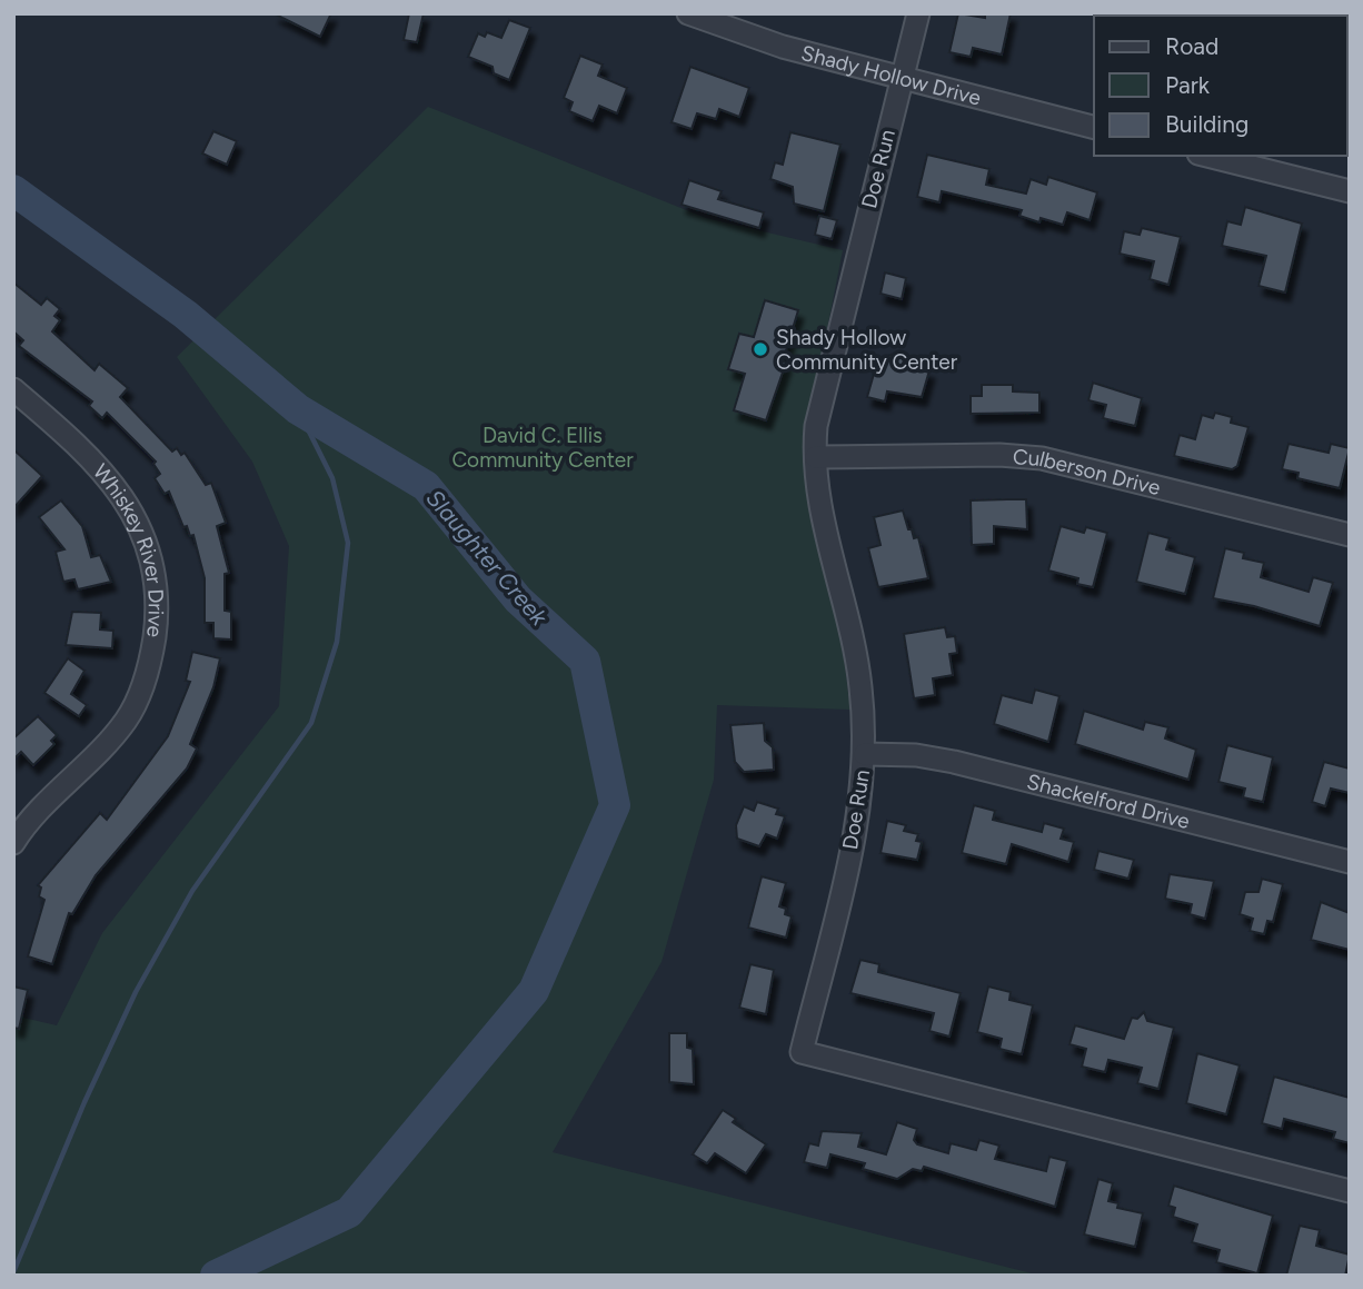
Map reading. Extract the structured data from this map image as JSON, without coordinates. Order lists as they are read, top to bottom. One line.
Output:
{"streets":{"street":["Shady Hollow Drive","Doe Run","Culberson Drive","Whiskey River Drive","Shackelford Drive"]},"crossings":[["Shady Hollow Drive","Doe Run"],["Doe Run","Culberson Drive"],["Doe Run","Shackelford Drive"]],"water":["Slaughter Creek"],"parks":["David C. Ellis Community Center"],"places":["Shady Hollow Community Center"],"legend":["Road","Park","Building"]}
